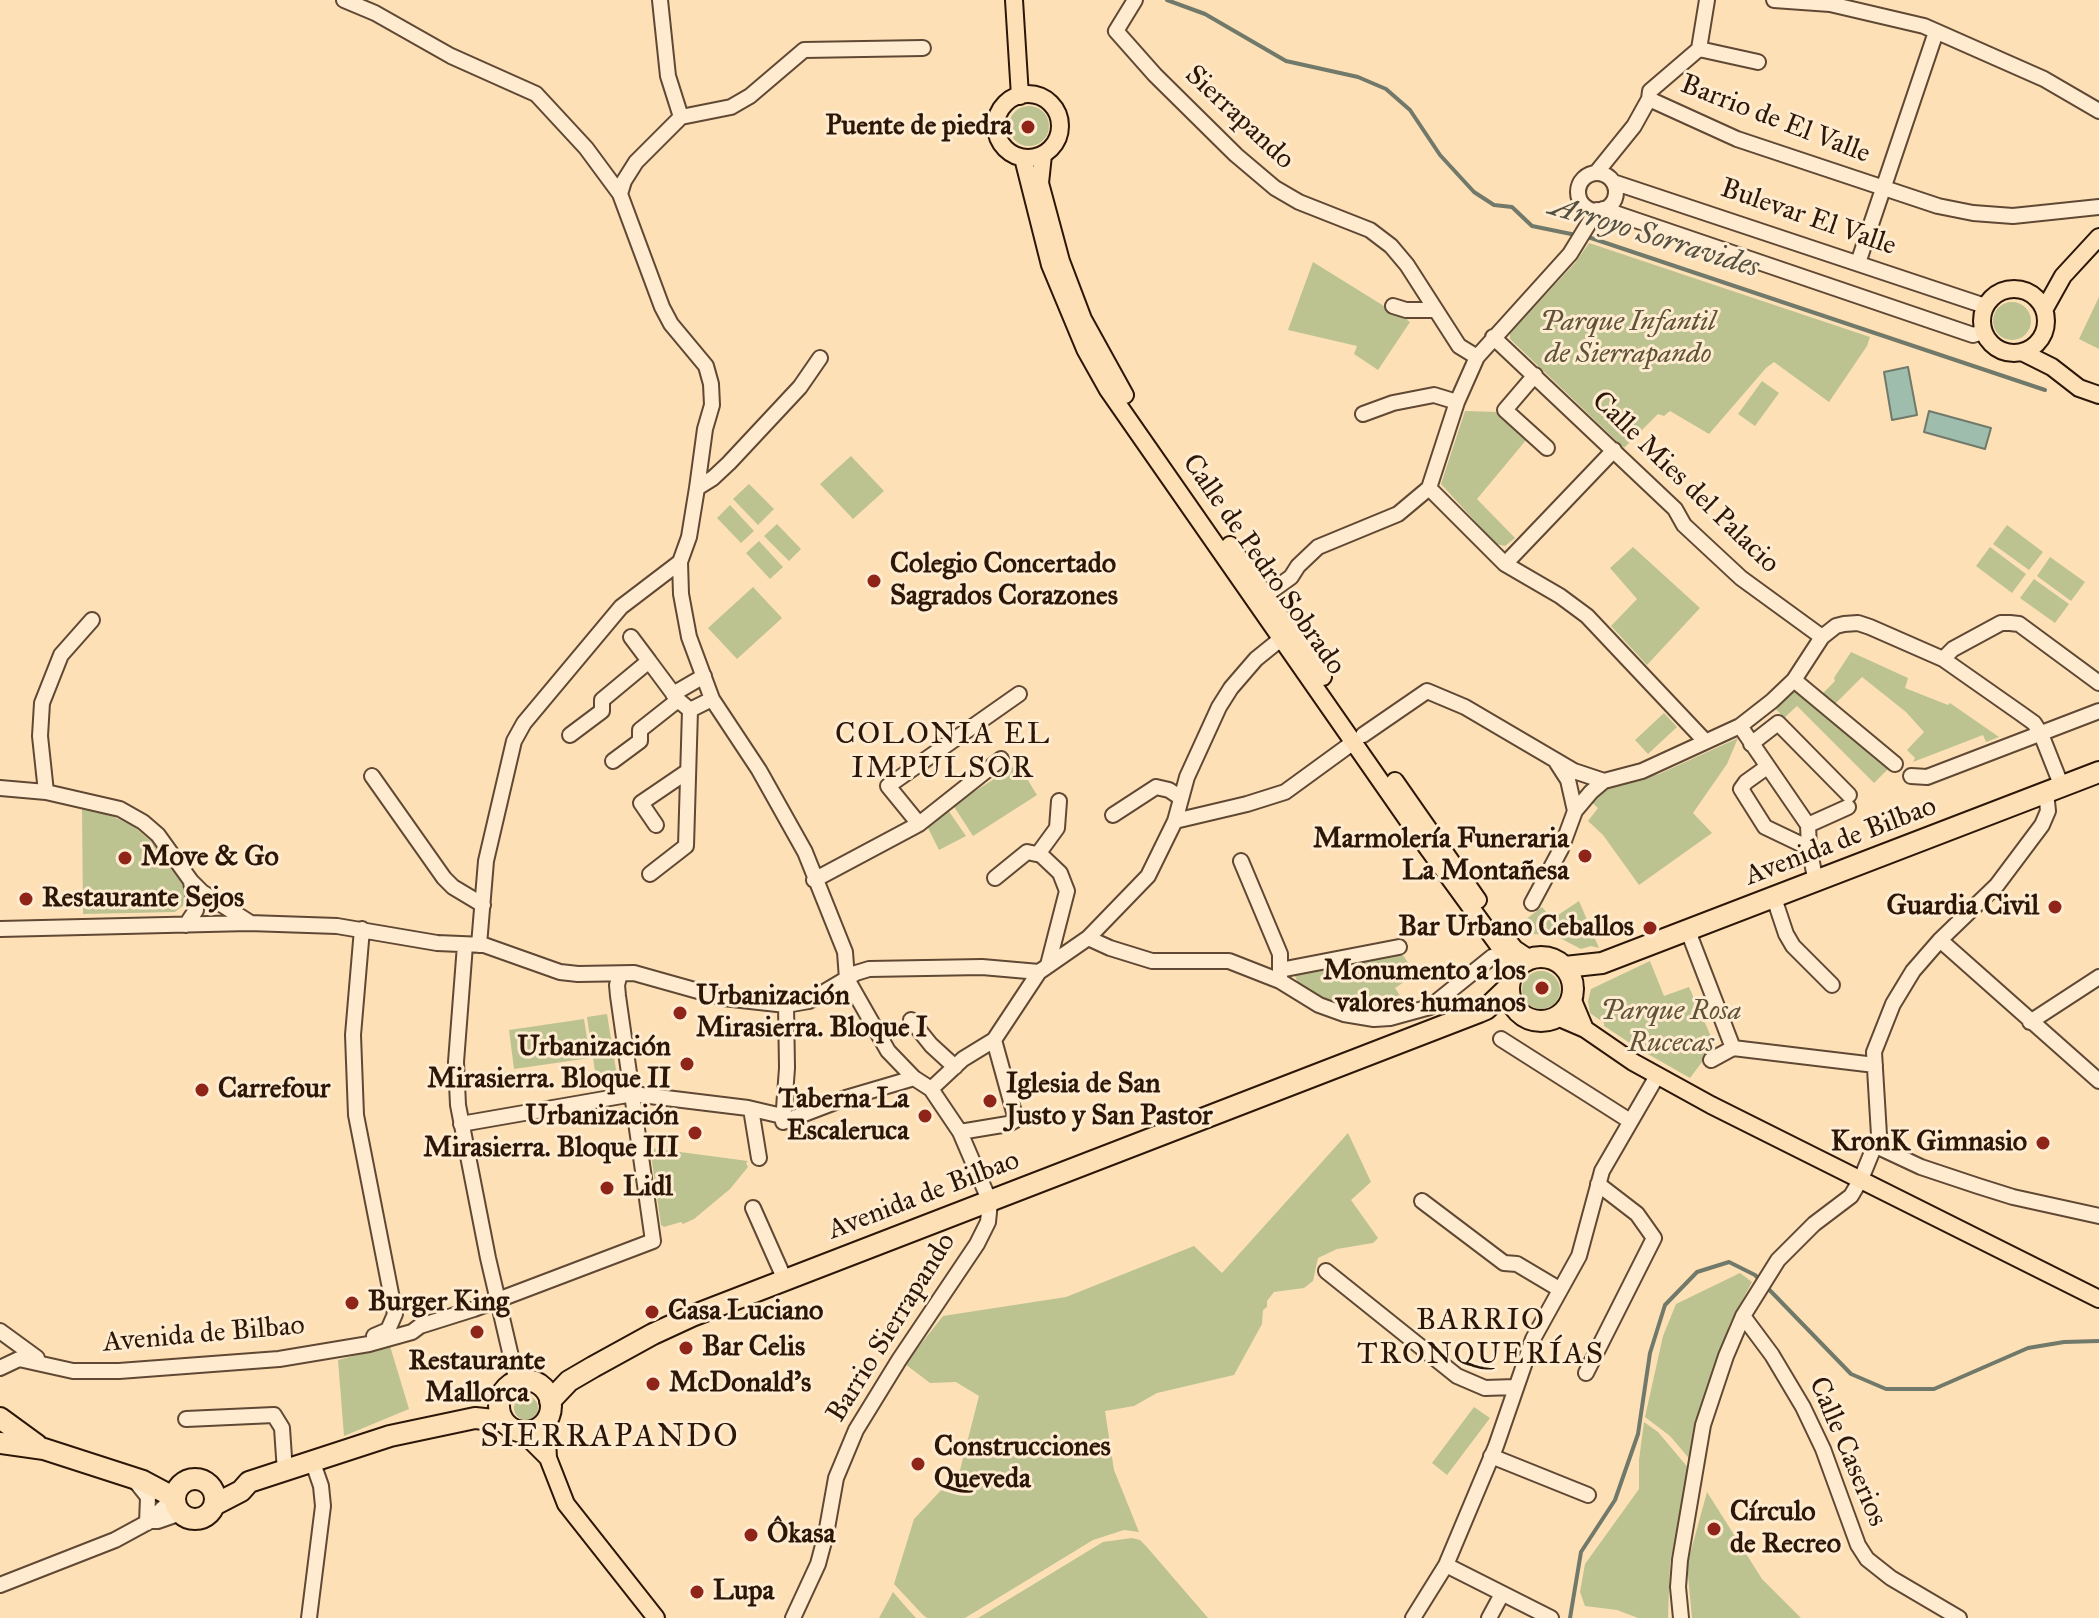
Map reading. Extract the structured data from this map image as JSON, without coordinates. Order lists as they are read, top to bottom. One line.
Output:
{"streets":{"highway":["Avenida de Bilbao"],"main road":["Calle de Pedro Sobrado"],"street":["Sierrapando","Barrio de El Valle","Bulevar El Valle","Calle Mies del Palacio","Barrio Sierrapando","Calle Caserios"]},"crossings":[["Barrio de El Valle","Bulevar El Valle"],["Calle de Pedro Sobrado","Avenida de Bilbao"],["Avenida de Bilbao","Barrio Sierrapando"]],"districts":["COLONIA EL IMPULSOR","BARRIO TRONQUERÍAS","SIERRAPANDO"],"water":["Arroyo Sorravides"],"parks":["Parque Infantil de Sierrapando","Parque Rosa Rucecas"],"places":["Puente de piedra","Colegio Concertado Sagrados Corazones","Marmolería Funeraria La Montañesa","Move & Go","Restaurante Sejos","Guardia Civil","Bar Urbano Ceballos","Monumento a los valores humanos","Urbanización Mirasierra. Bloque I","Urbanización Mirasierra. Bloque II","Carrefour","Iglesia de San Justo y San Pastor","Taberna La Escaleruca","Urbanización Mirasierra. Bloque III","KronK Gimnasio","Lidl","Burger King","Casa Luciano","Restaurante Mallorca","Bar Celis","McDonald's","Construcciones Queveda","Círculo de Recreo","Ôkasa","Lupa"]}
